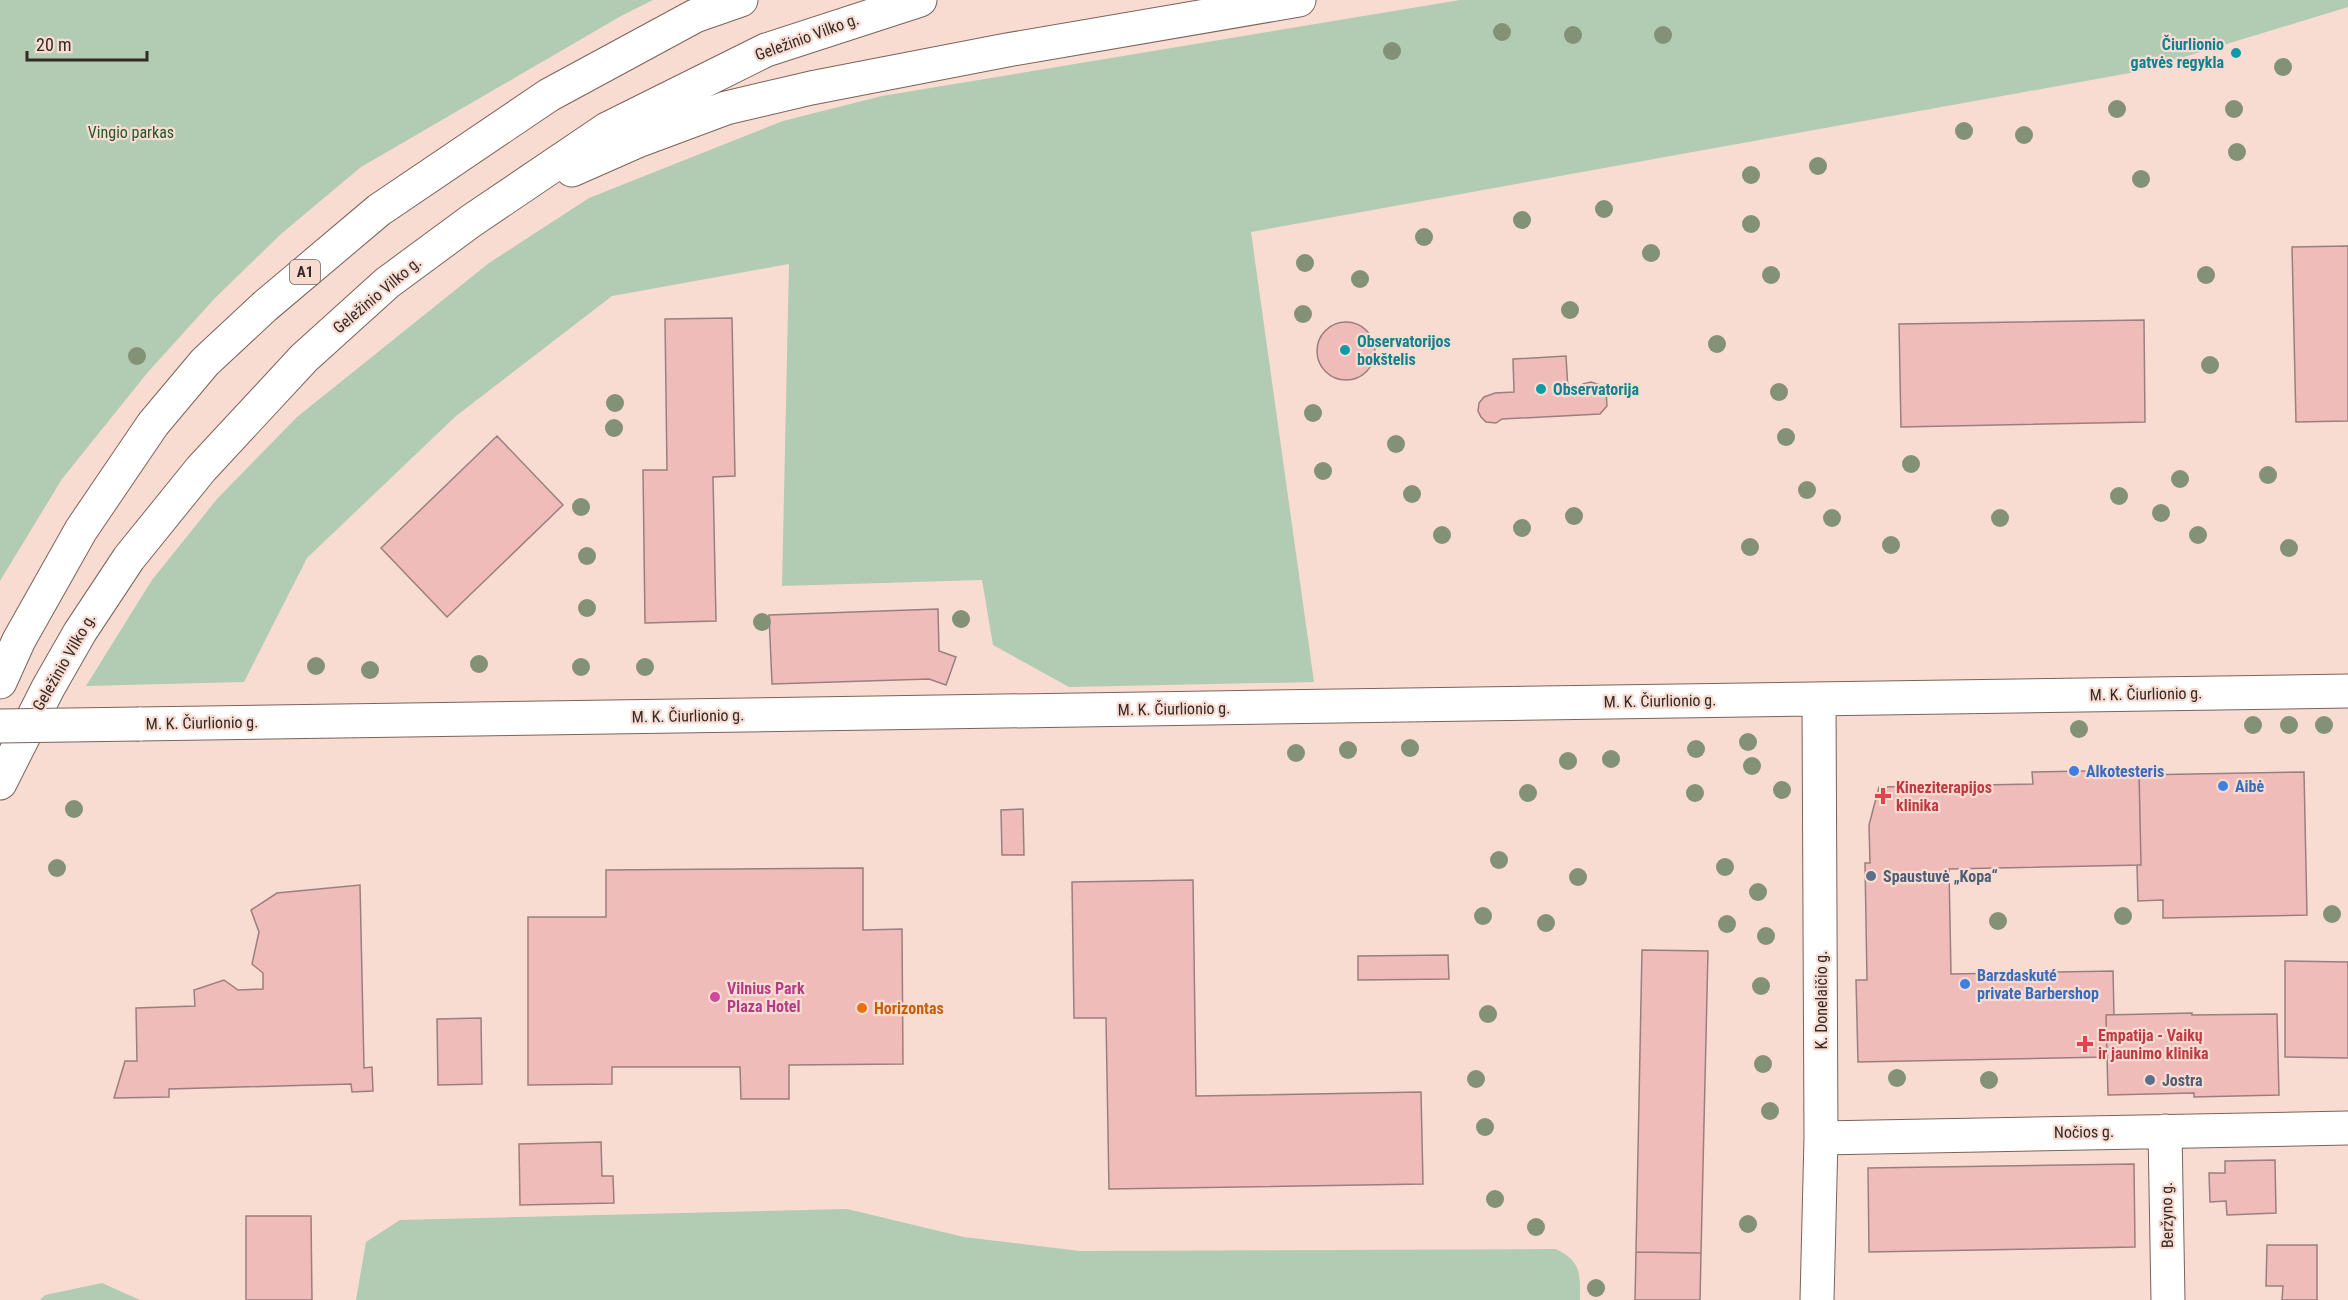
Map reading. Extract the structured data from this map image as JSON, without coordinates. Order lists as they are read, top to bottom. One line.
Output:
{"streets":{"main road":["Geležinio Vilko g.","A1","M. K. Čiurlionio g.","K. Donelaičio g.","Nočios g.","Beržyno g."]},"crossings":[["M. K. Čiurlionio g.","K. Donelaičio g."],["K. Donelaičio g.","Nočios g."],["Nočios g.","Beržyno g."]],"parks":["Vingio parkas"],"places":{"other":["Čiurlionio gatvės regykla","Observatorijos bokštelis","Observatorija","Alkotesteris","Aibė","Spaustuvė „Kopa“","Barzdaskuté private Barbershop","Vilnius Park Plaza Hotel","Horizontas","Jostra"],"health":["Kineziterapijos klinika","Empatija - Vaikų ir jaunimo klinika"]},"scale_bar":"20 m"}
